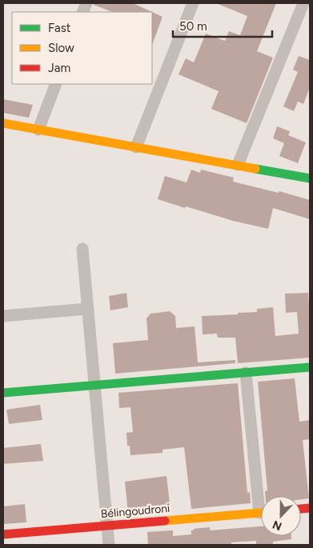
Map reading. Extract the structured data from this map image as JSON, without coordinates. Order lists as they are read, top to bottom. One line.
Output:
{"streets":{"street":["Bélingoudroni"]},"legend":["Fast","Slow","Jam"],"scale_bar":"50 m","north":"bottom"}
